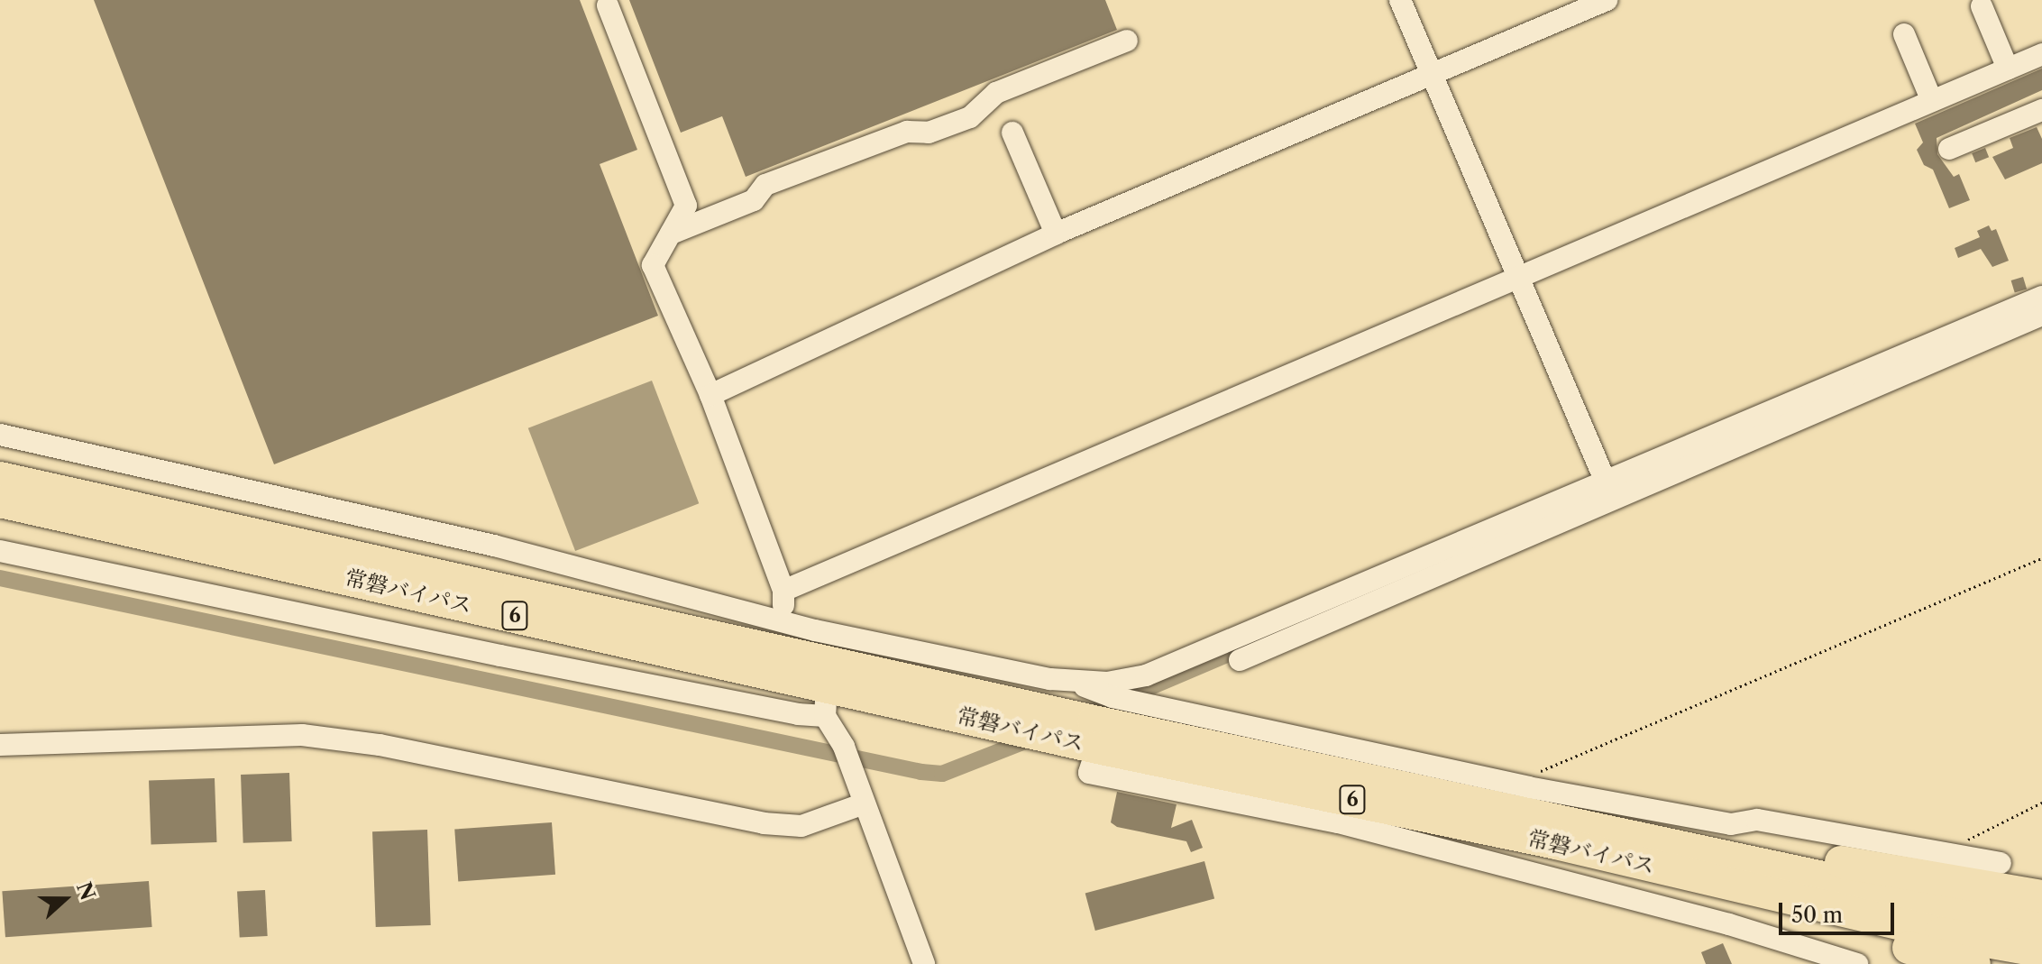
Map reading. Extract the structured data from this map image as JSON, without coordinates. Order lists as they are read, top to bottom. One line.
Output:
{"streets":{"highway":["常磐バイパス","6"]},"crossings":[["常磐バイパス","6"]],"scale_bar":"50 m","north":"right"}
